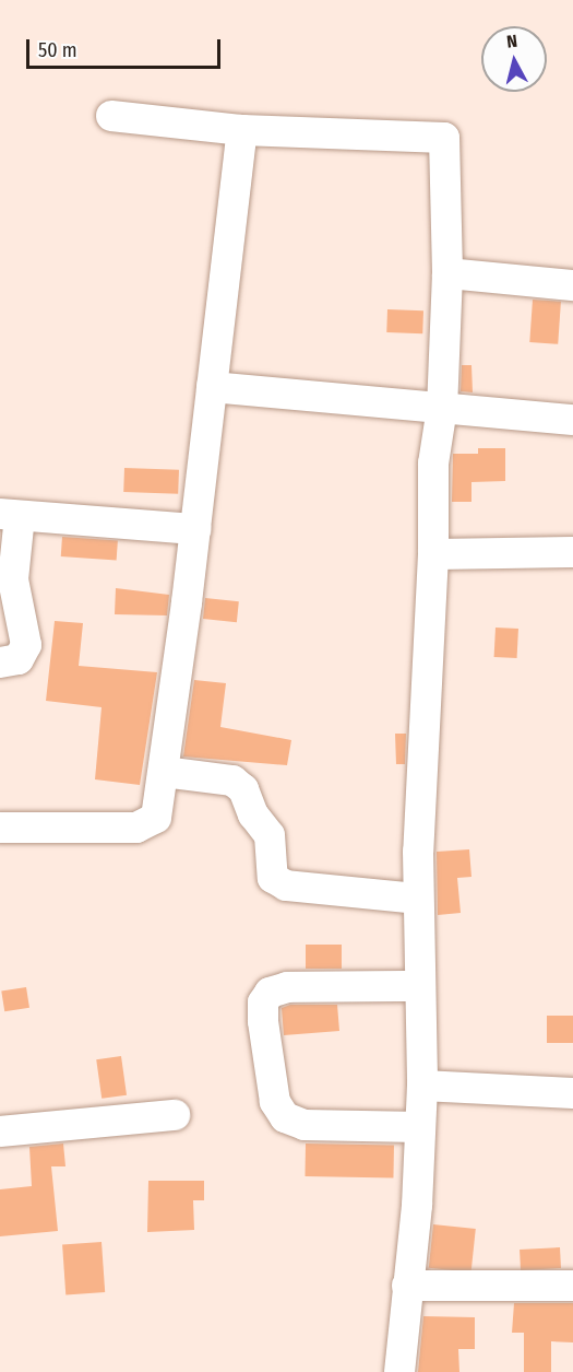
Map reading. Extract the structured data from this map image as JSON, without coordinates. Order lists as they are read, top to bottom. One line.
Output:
{"scale_bar":"50 m","north":"top"}
